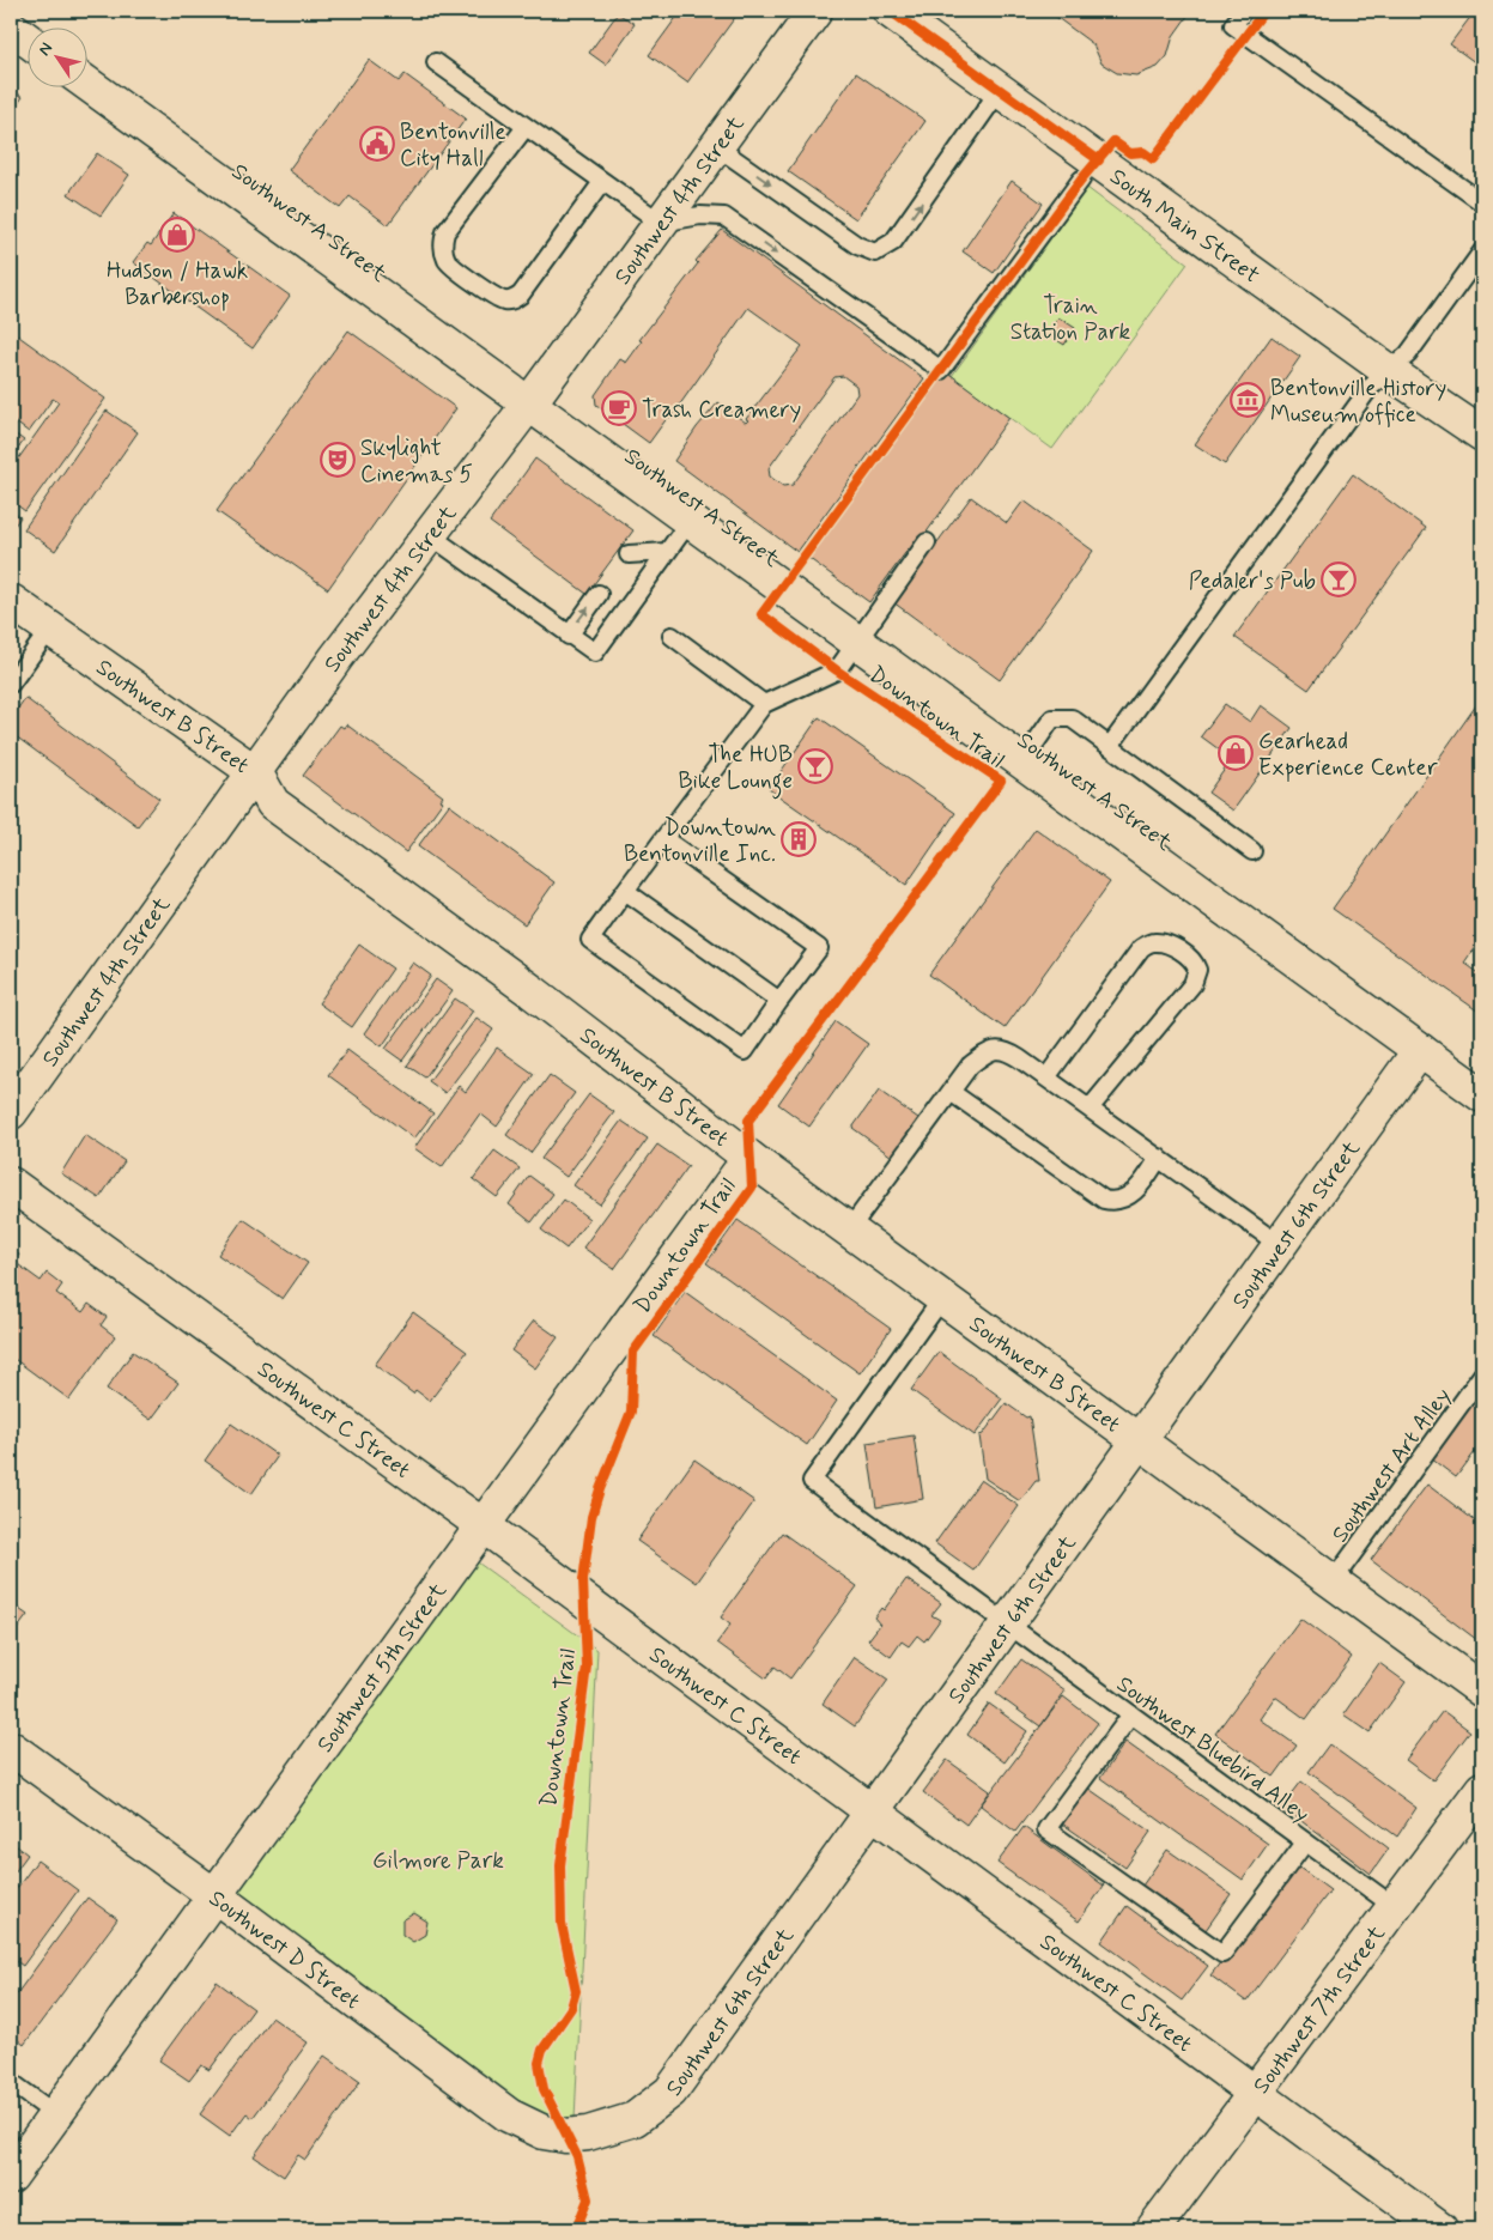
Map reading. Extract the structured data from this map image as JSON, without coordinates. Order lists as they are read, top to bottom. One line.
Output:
{"streets":{"street":["Southwest 4th Street","Southwest A Street","South Main Street","Southwest B Street","Southwest 6th Street","Southwest C Street","Southwest 5th Street","Southwest D Street","Southwest 7th Street"],"lane":["Southwest Art Alley","Southwest Bluebird Alley"],"cycle path":["Downtown Trail"]},"crossings":[["Southwest 4th Street","Southwest A Street"],["Southwest 4th Street","Southwest B Street"],["Southwest A Street","Southwest 6th Street"],["Southwest B Street","Southwest 6th Street"],["Southwest B Street","Southwest Art Alley"],["Southwest B Street","Southwest 5th Street"],["Southwest B Street","Southwest Bluebird Alley"],["Southwest 6th Street","Southwest C Street"],["Southwest 6th Street","Southwest Bluebird Alley"],["Southwest 6th Street","Southwest D Street"],["Southwest C Street","Southwest 5th Street"],["Southwest C Street","Southwest 7th Street"],["Southwest 5th Street","Southwest D Street"],["Southwest Bluebird Alley","Southwest 7th Street"]],"parks":["Train Station Park","Gilmore Park"],"places":{"public building":["Bentonville City Hall"],"shop":["Hudson / Hawk Barbershop","Gearhead Experience Center"],"museum":["Bentonville History Museum office"],"cafe":["Trash Creamery"],"theatre":["Skylight Cinemas 5"],"bar":["Pedaler's Pub","The HUB Bike Lounge"],"building":["Downtown Bentonville Inc."]},"north":"top left"}
